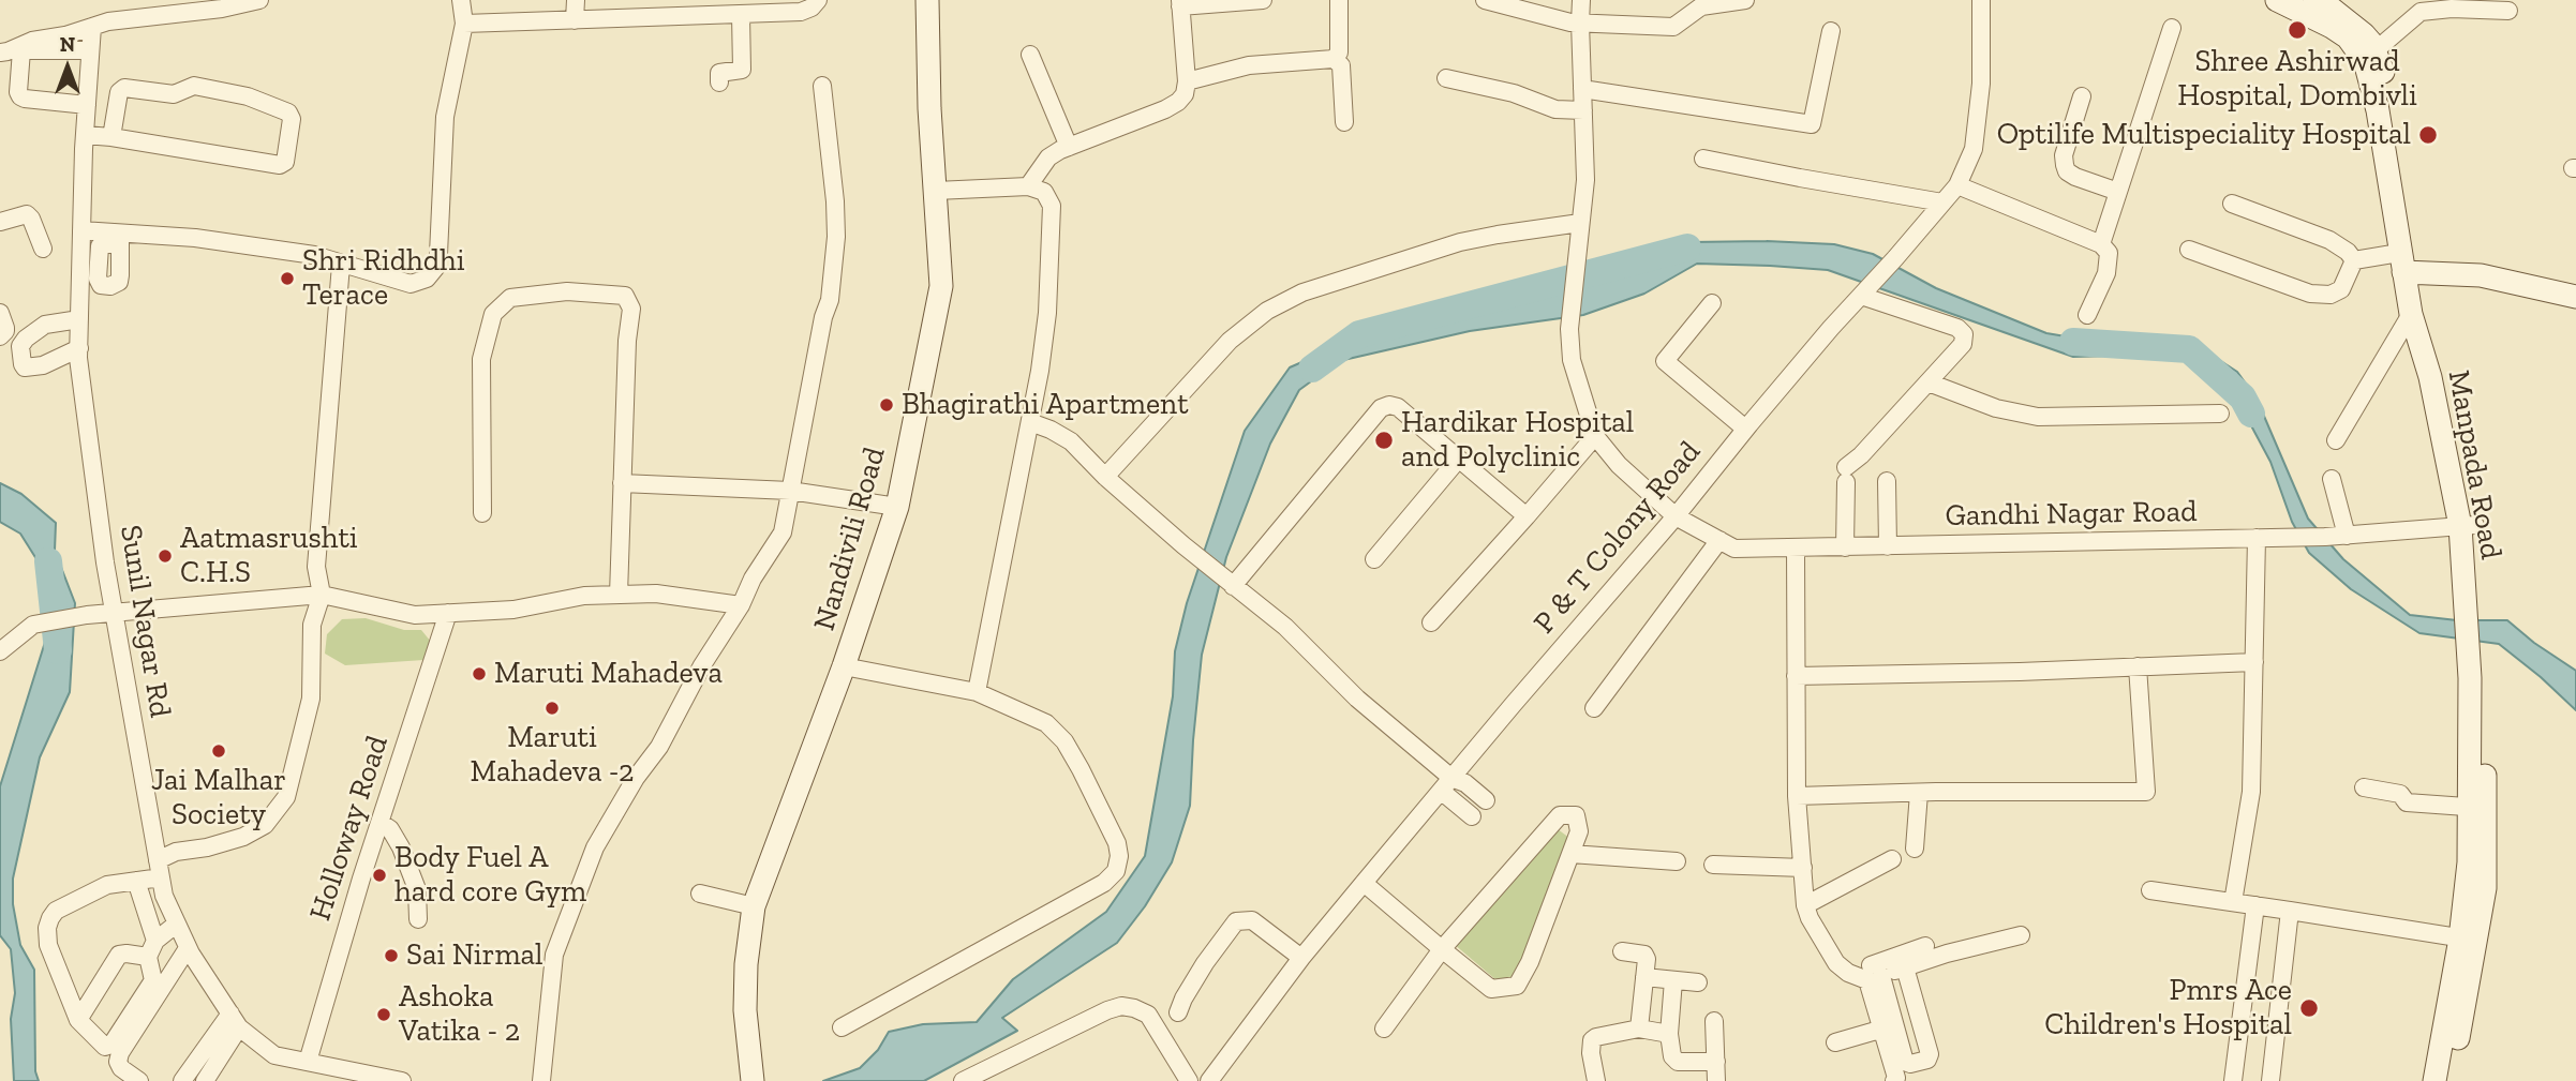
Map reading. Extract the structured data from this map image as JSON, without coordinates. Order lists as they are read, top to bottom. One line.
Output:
{"streets":{"main road":["Manpada Road","Nandivili Road"],"street":["Gandhi Nagar Road","P & T Colony Road","Sunil Nagar Rd","Holloway Road"]},"crossings":[["Manpada Road","Gandhi Nagar Road"],["Gandhi Nagar Road","P & T Colony Road"],["Sunil Nagar Rd","Holloway Road"]],"places":["Shree Ashirwad Hospital, Dombivli","Optilife Multispeciality Hospital","Shri Ridhdhi Terace","Bhagirathi Apartment","Hardikar Hospital and Polyclinic","Aatmasrushti C.H.S","Maruti Mahadeva","Maruti Mahadeva -2","Jai Malhar Society","Body Fuel A hard core Gym","Sai Nirmal","Pmrs Ace Children's Hospital","Ashoka Vatika - 2"],"north":"top"}
